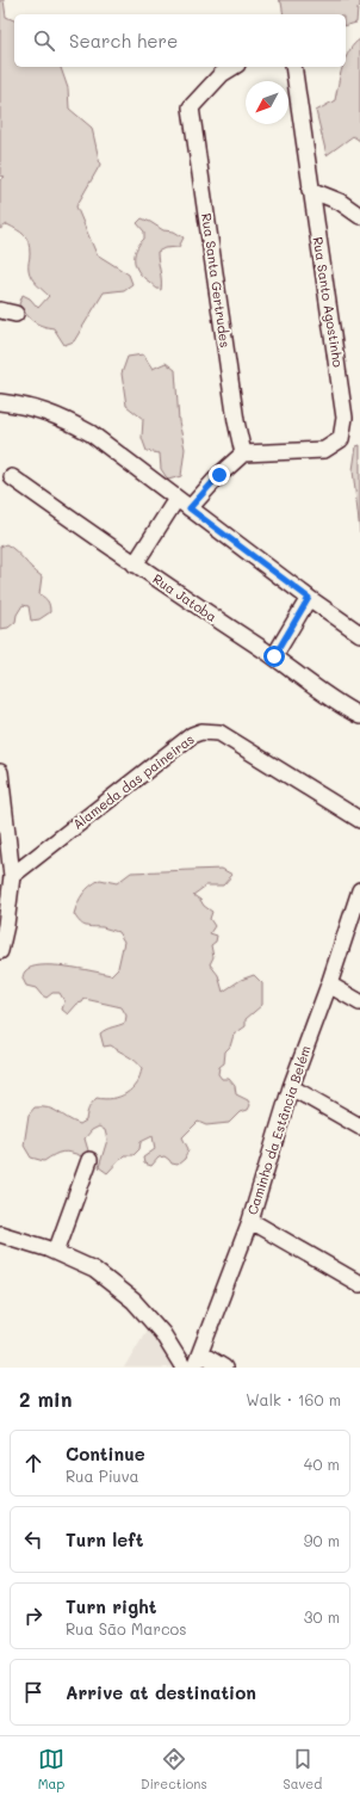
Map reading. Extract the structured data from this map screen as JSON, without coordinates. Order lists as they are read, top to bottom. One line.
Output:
{"streets":{"street":["Rua Santa Gertrudes","Rua Santo Agostinho","Rua Jatoba","Alameda das paineiras","Caminho da Estância Belém"]},"crossings":[["Rua Santa Gertrudes","Rua Santo Agostinho"]],"north":"bottom left","page":{"search":"Search here","heading":["2 min","Walk · 160 m"],"list":[["Continue","Rua Piuva","40 m"],["Turn left","90 m"],["Turn right","Rua São Marcos","30 m"],"Arrive at destination"],"nav":["Map","Directions","Saved"]}}
